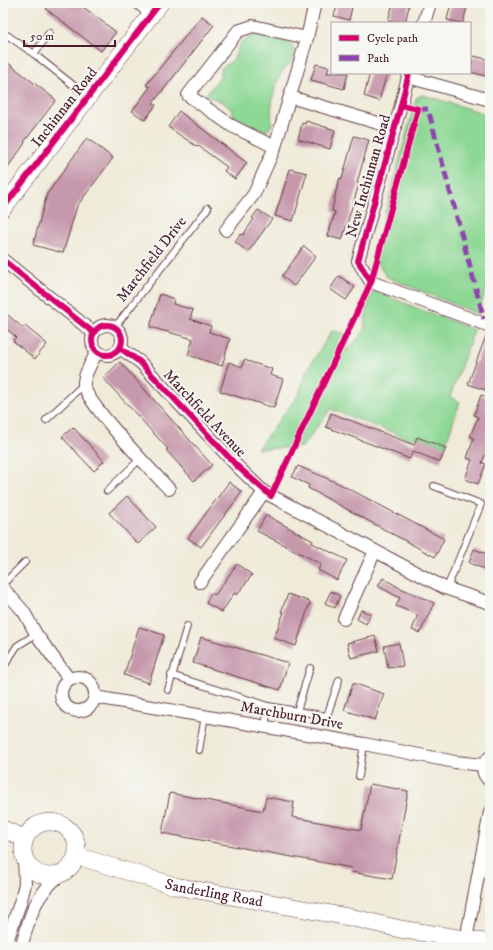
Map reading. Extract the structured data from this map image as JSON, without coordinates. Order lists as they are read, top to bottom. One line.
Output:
{"streets":{"street":["Inchinnan Road","New Inchinnan Road","Marchfield Avenue","Marchburn Drive","Sanderling Road"],"lane":["Marchfield Drive"]},"crossings":[["Marchfield Drive","Marchfield Avenue"]],"legend":["Cycle path","Path"],"scale_bar":"50 m"}
